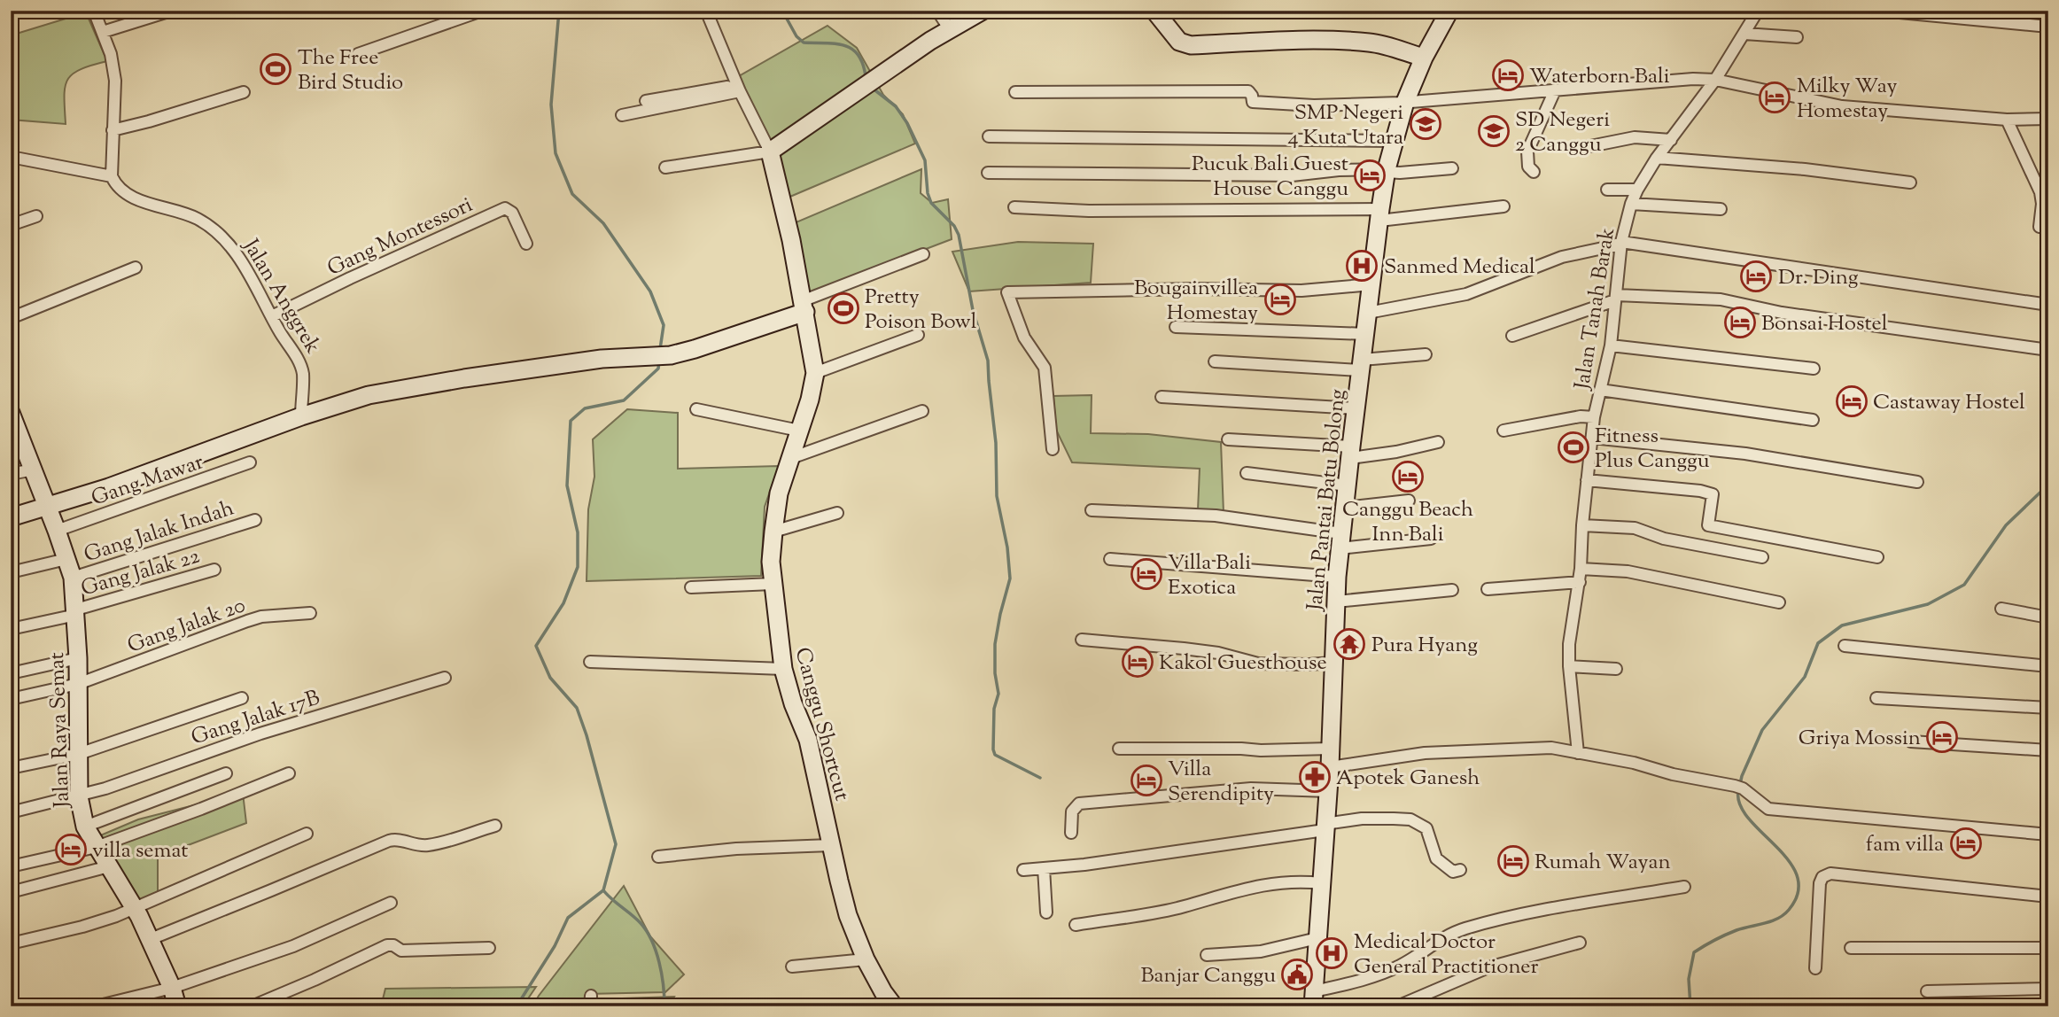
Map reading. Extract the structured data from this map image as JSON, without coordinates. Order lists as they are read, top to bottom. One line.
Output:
{"streets":{"street":["Gang Montessori","Jalan Anggrek","Jalan Tanah Barak","Gang Mawar","Jalan Pantai Batu Bolong","Gang Jalak Indah","Gang Jalak 22","Gang Jalak 20","Gang Jalak 17B","Canggu Shortcut","Jalan Raya Semat"]},"crossings":[["Gang Montessori","Jalan Anggrek"],["Gang Mawar","Jalan Raya Semat"],["Gang Jalak Indah","Jalan Raya Semat"],["Gang Jalak 22","Jalan Raya Semat"],["Gang Jalak 20","Jalan Raya Semat"],["Gang Jalak 17B","Jalan Raya Semat"]],"places":{"sports":["The Free Bird Studio","Pretty Poison Bowl","Fitness Plus Canggu"],"hotel":["Waterborn Bali","Milky Way Homestay","Pucuk Bali Guest House Canggu","Dr. Ding","Bougainvillea Homestay","Bonsai Hostel","Castaway Hostel","Canggu Beach Inn Bali","Villa Bali Exotica","Kakol Guesthouse","Griya Mossin","Villa Serendipity","fam villa","villa semat","Rumah Wayan"],"school or university":["SMP Negeri 4 Kuta Utara","SD Negeri 2 Canggu"],"hospital":["Sanmed Medical","Medical Doctor General Practitioner"],"temple":["Pura Hyang"],"pharmacy":["Apotek Ganesh"],"public building":["Banjar Canggu"]}}
